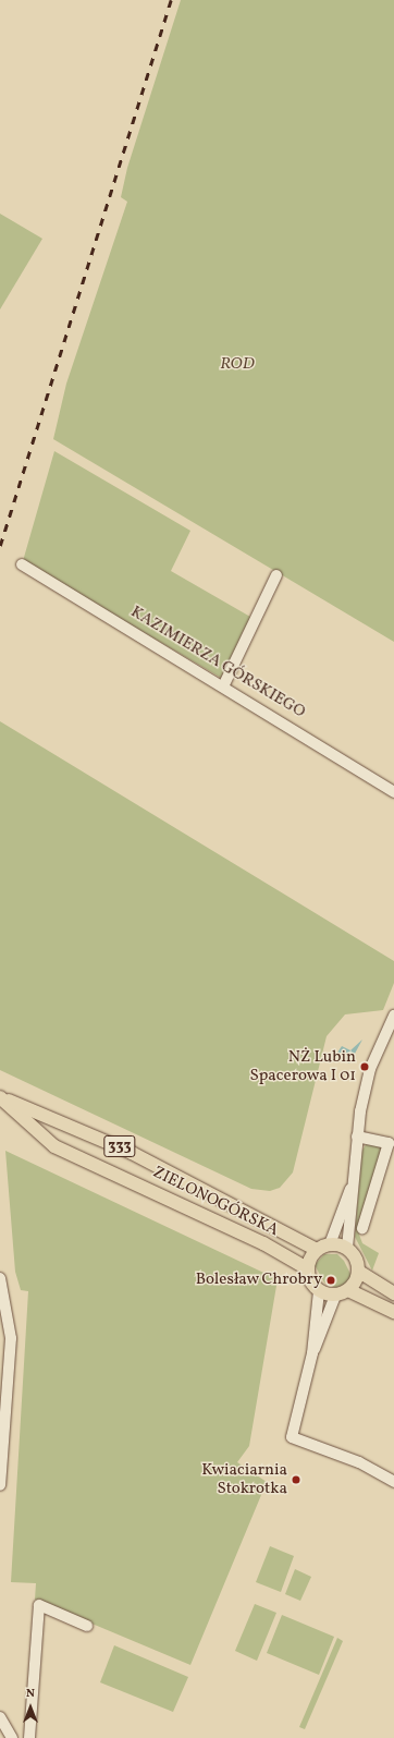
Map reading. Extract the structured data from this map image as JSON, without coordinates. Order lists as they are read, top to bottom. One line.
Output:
{"streets":{"main road":["333","ZIELONOGÓRSKA"],"street":["KAZIMIERZA GÓRSKIEGO"]},"parks":["ROD"],"places":["NŻ Lubin Spacerowa I 01","Bolesław Chrobry","Kwiaciarnia Stokrotka"],"north":"top"}
